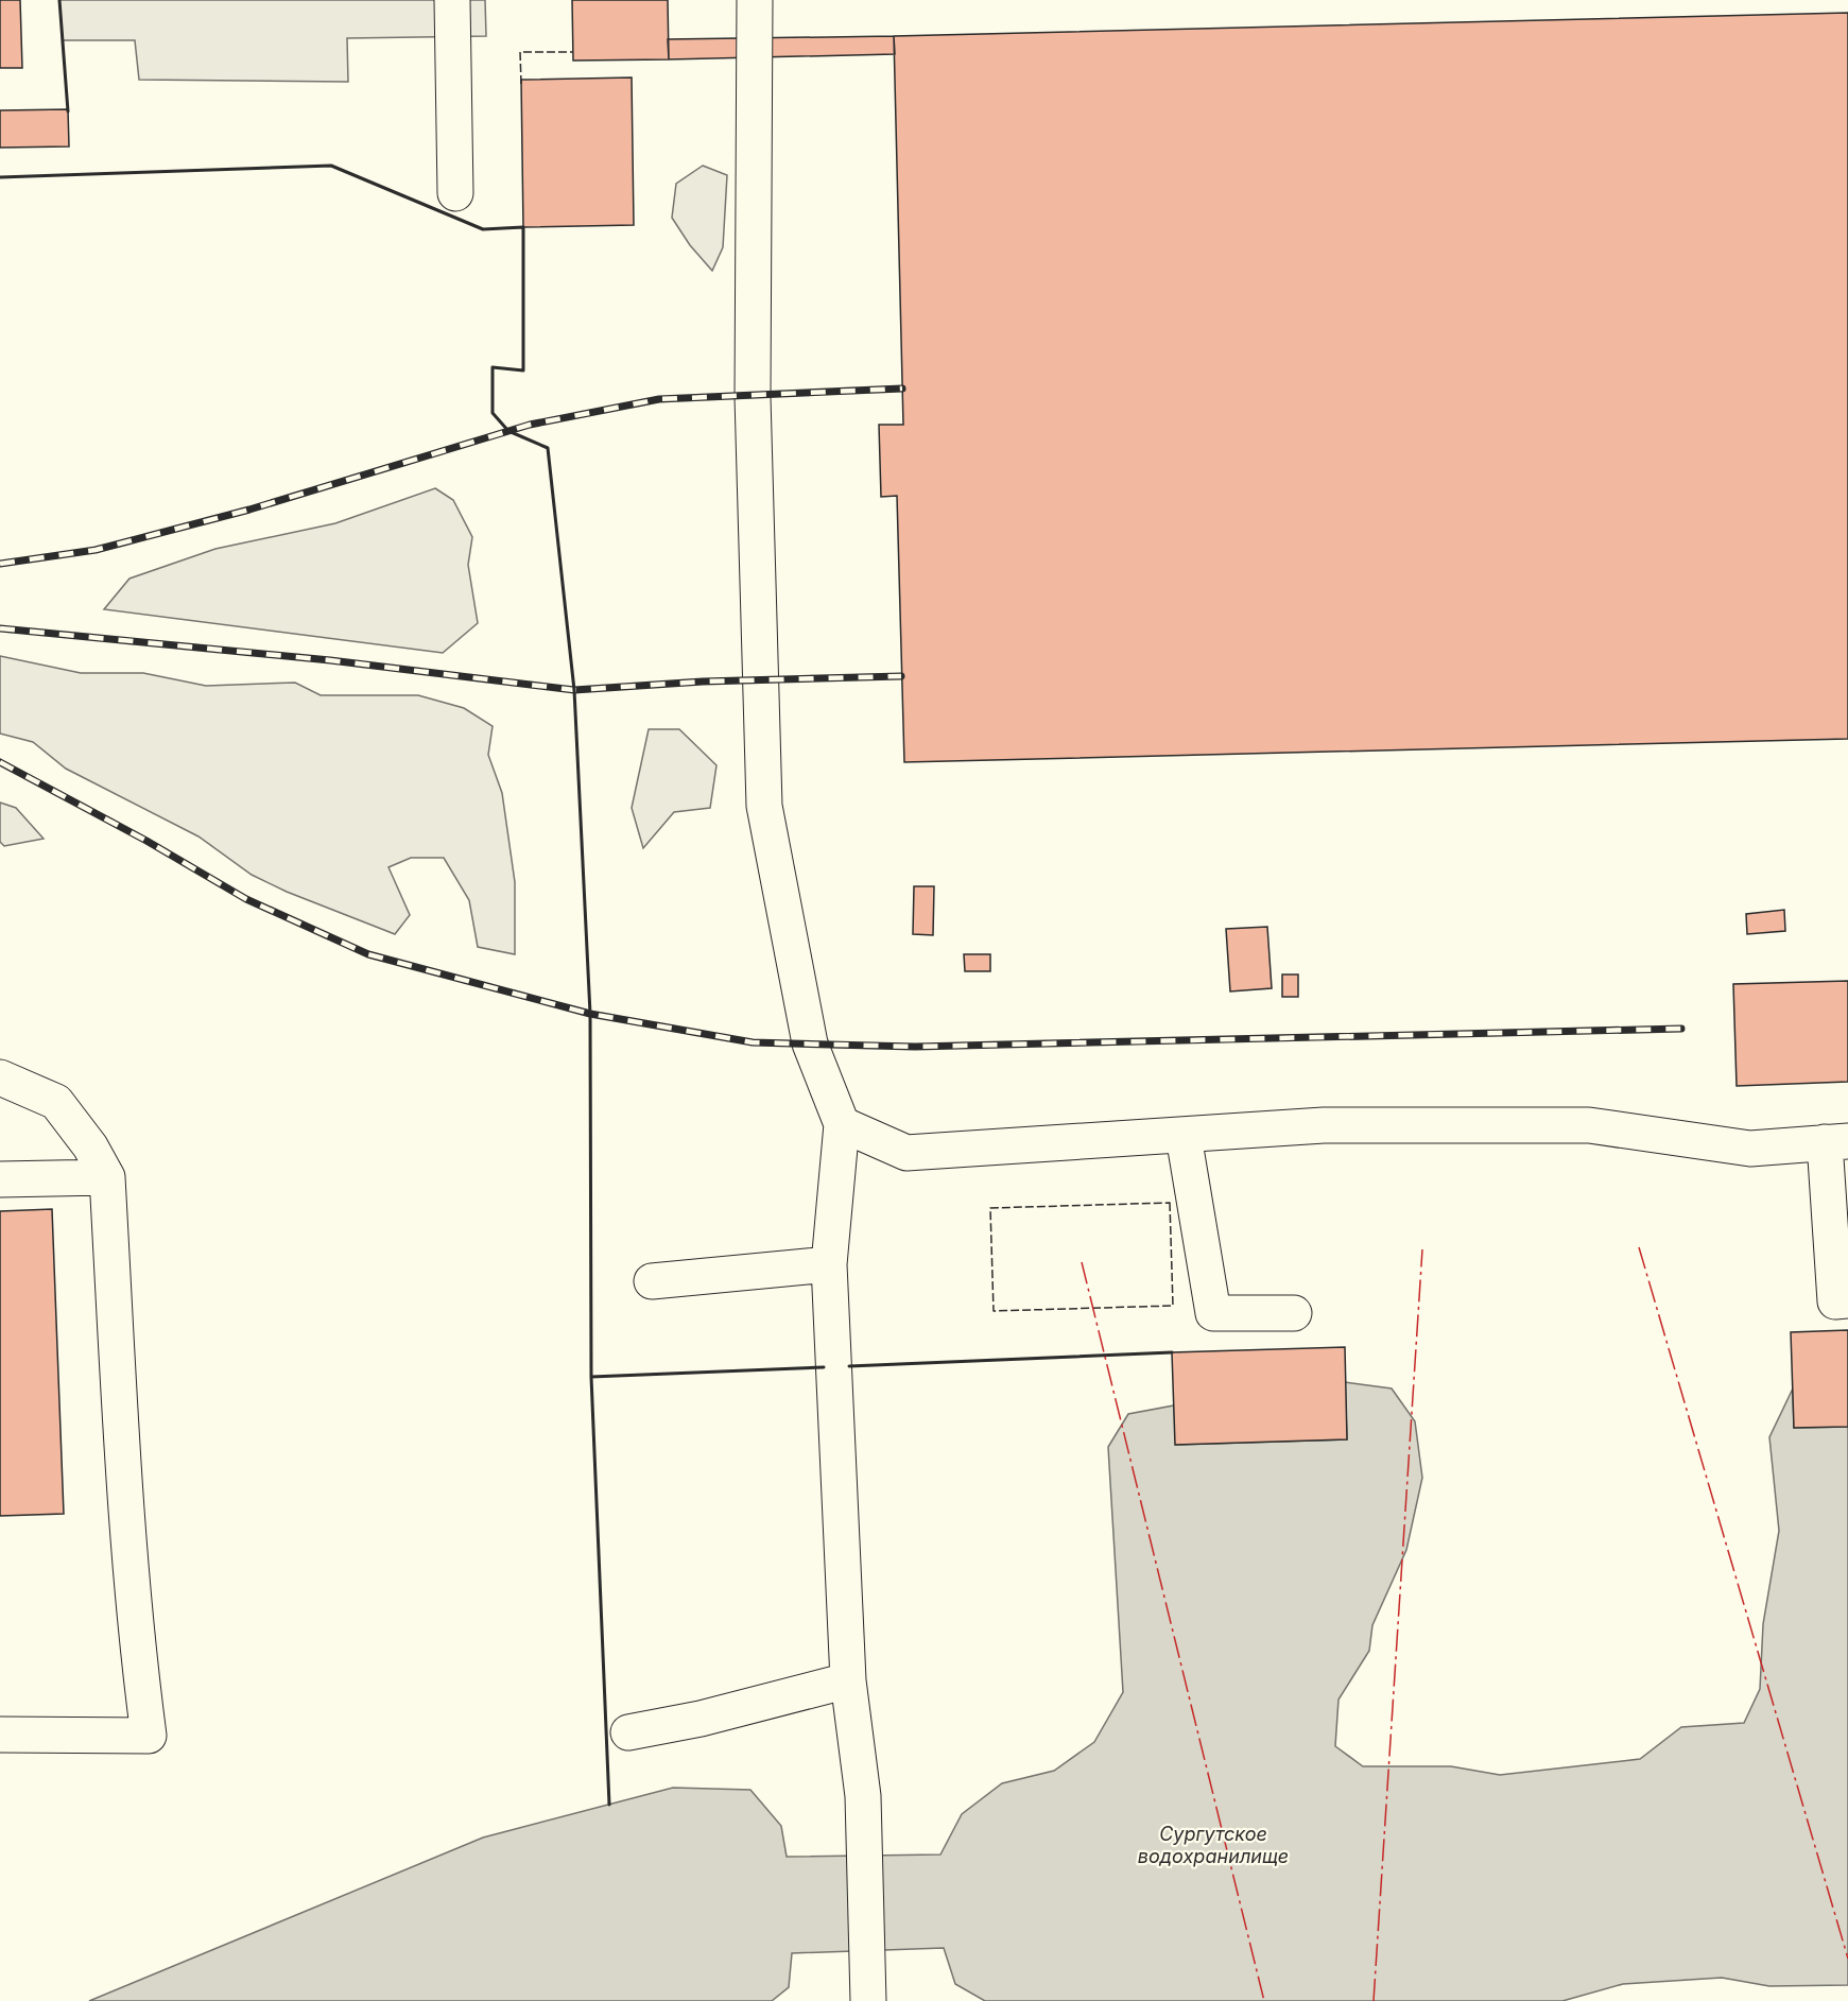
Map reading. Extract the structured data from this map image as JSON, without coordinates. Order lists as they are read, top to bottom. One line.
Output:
{"water":["Сургутское водохранилище"]}
